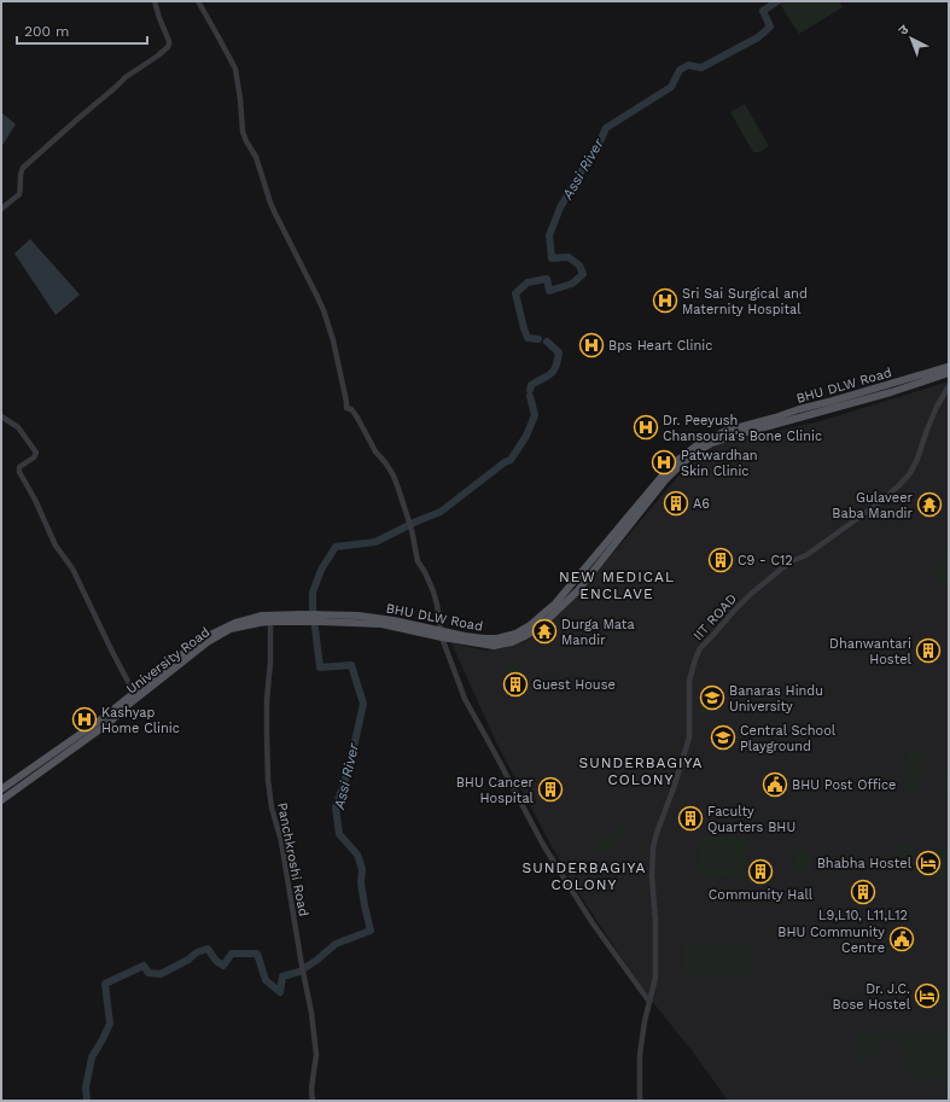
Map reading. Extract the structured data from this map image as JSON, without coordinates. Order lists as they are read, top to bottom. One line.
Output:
{"streets":{"main road":["BHU DLW Road","University Road"],"street":["IIT ROAD","Panchkroshi Road"]},"crossings":[["BHU DLW Road","University Road"],["University Road","Panchkroshi Road"]],"districts":["NEW MEDICAL ENCLAVE","SUNDERBAGIYA COLONY","SUNDERBAGIYA COLONY"],"water":["Assi River"],"places":{"hospital":["Sri Sai Surgical and Maternity Hospital","Bps Heart Clinic","Dr. Peeyush Chansouria's Bone Clinic","Patwardhan Skin Clinic","Kashyap Home Clinic"],"building":["A6","C9 - C12","Dhanwantari Hostel","Guest House","BHU Cancer Hospital","Faculty Quarters BHU","Community Hall","L9,L10, L11,L12"],"temple":["Gulaveer Baba Mandir","Durga Mata Mandir"],"school or university":["Banaras Hindu University","Central School Playground"],"public building":["BHU Post Office","BHU Community Centre"],"hotel":["Bhabha Hostel","Dr. J.C. Bose Hostel"]},"scale_bar":"200 m","north":"top left"}
